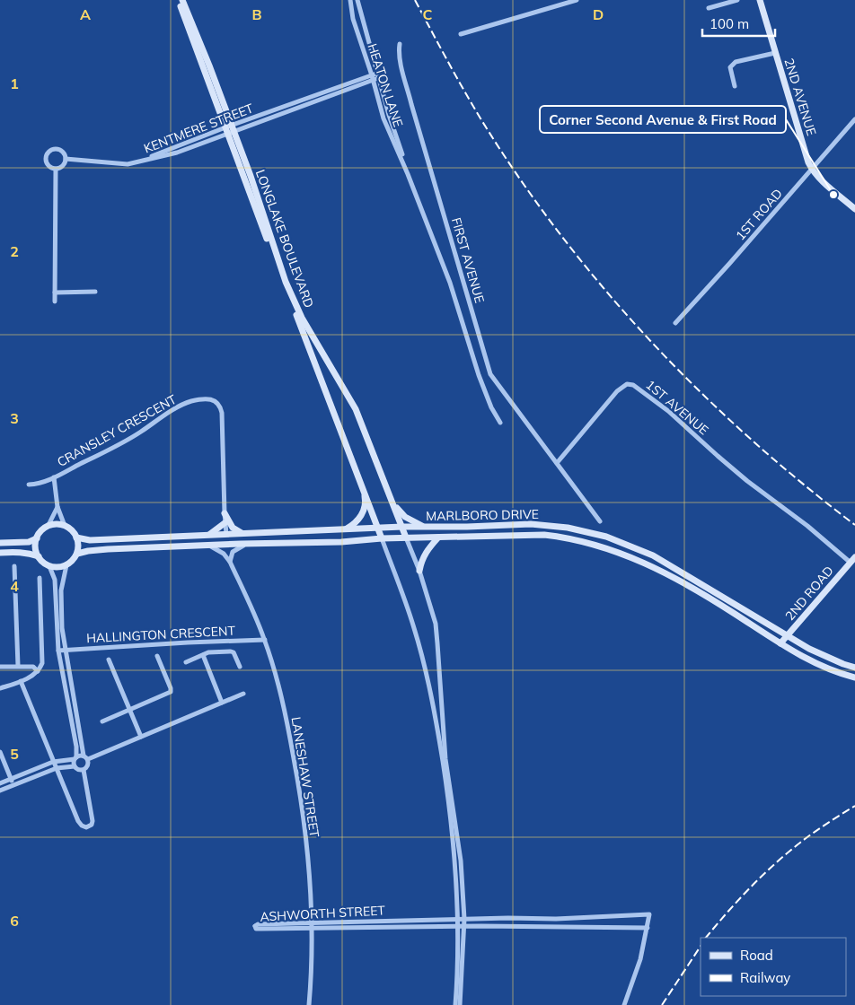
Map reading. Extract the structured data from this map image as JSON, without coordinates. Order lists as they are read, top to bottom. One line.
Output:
{"streets":{"main road":["2ND AVENUE","LONGLAKE BOULEVARD","MARLBORO DRIVE","2ND ROAD"],"street":["HEATON LANE","KENTMERE STREET","1ST ROAD","FIRST AVENUE","1ST AVENUE","CRANSLEY CRESCENT","HALLINGTON CRESCENT","LANESHAW STREET","ASHWORTH STREET"]},"crossings":[["HEATON LANE","KENTMERE STREET"],["2ND AVENUE","1ST ROAD"],["KENTMERE STREET","LONGLAKE BOULEVARD"],["LONGLAKE BOULEVARD","MARLBORO DRIVE"],["FIRST AVENUE","1ST AVENUE"],["1ST AVENUE","2ND ROAD"],["CRANSLEY CRESCENT","MARLBORO DRIVE"],["MARLBORO DRIVE","2ND ROAD"],["MARLBORO DRIVE","LANESHAW STREET"],["HALLINGTON CRESCENT","LANESHAW STREET"],["LANESHAW STREET","ASHWORTH STREET"]],"places":["Corner Second Avenue & First Road"],"legend":["Road","Railway"],"scale_bar":"100 m","grid":{"columns":["A","B","C","D"],"rows":["1","2","3","4","5","6"]}}
